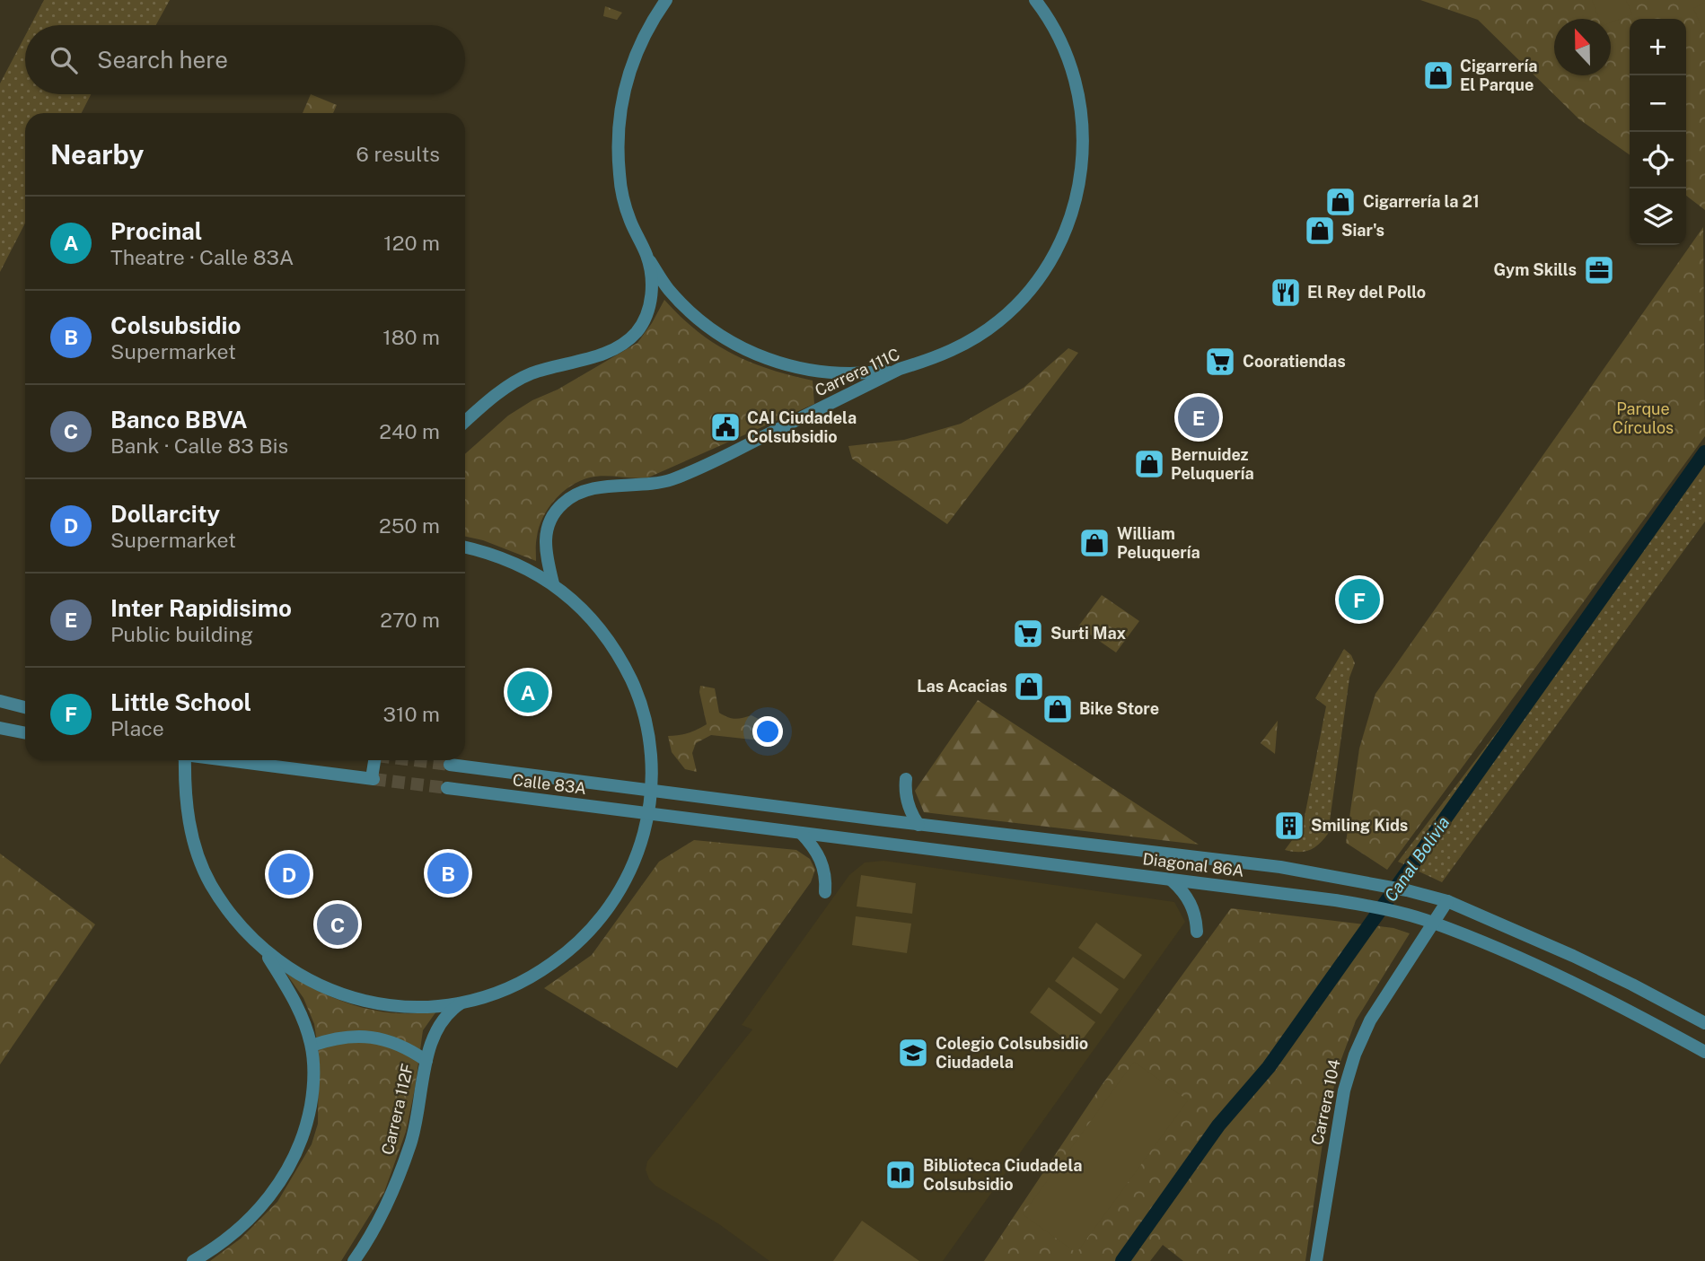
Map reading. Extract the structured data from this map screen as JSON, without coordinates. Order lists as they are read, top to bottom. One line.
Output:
{"streets":{"street":["Carrera 111C","Calle 83A","Diagonal 86A","Carrera 104","Carrera 112F"]},"crossings":[["Calle 83A","Diagonal 86A"],["Diagonal 86A","Carrera 104"]],"water":["Canal Bolivia"],"parks":["Parque Círculos"],"places":{"shop":["Cigarrería El Parque","Cigarrería la 21","Siar's","Bernuidez Peluquería","William Peluquería","Las Acacias","Bike Store"],"office":["Gym Skills"],"restaurant":["El Rey del Pollo"],"supermarket":["Cooratiendas","Surti Max"],"public building":["CAI Ciudadela Colsubsidio"],"building":["Smiling Kids"],"school or university":["Colegio Colsubsidio Ciudadela"],"library":["Biblioteca Ciudadela Colsubsidio"]},"north":"top","page":{"map_buttons":["+","−"],"search":"Search here","heading":["Nearby","6 results"],"list":[{"mark":"A","name":"Procinal","note":"Theatre · Calle 83A","value":"120 m"},{"mark":"B","name":"Colsubsidio","note":"Supermarket","value":"180 m"},{"mark":"C","name":"Banco BBVA","note":"Bank · Calle 83 Bis","value":"240 m"},{"mark":"D","name":"Dollarcity","note":"Supermarket","value":"250 m"},{"mark":"E","name":"Inter Rapidisimo","note":"Public building","value":"270 m"},{"mark":"F","name":"Little School","note":"Place","value":"310 m"}],"pins":["E","F","A","B","D","C"]}}
